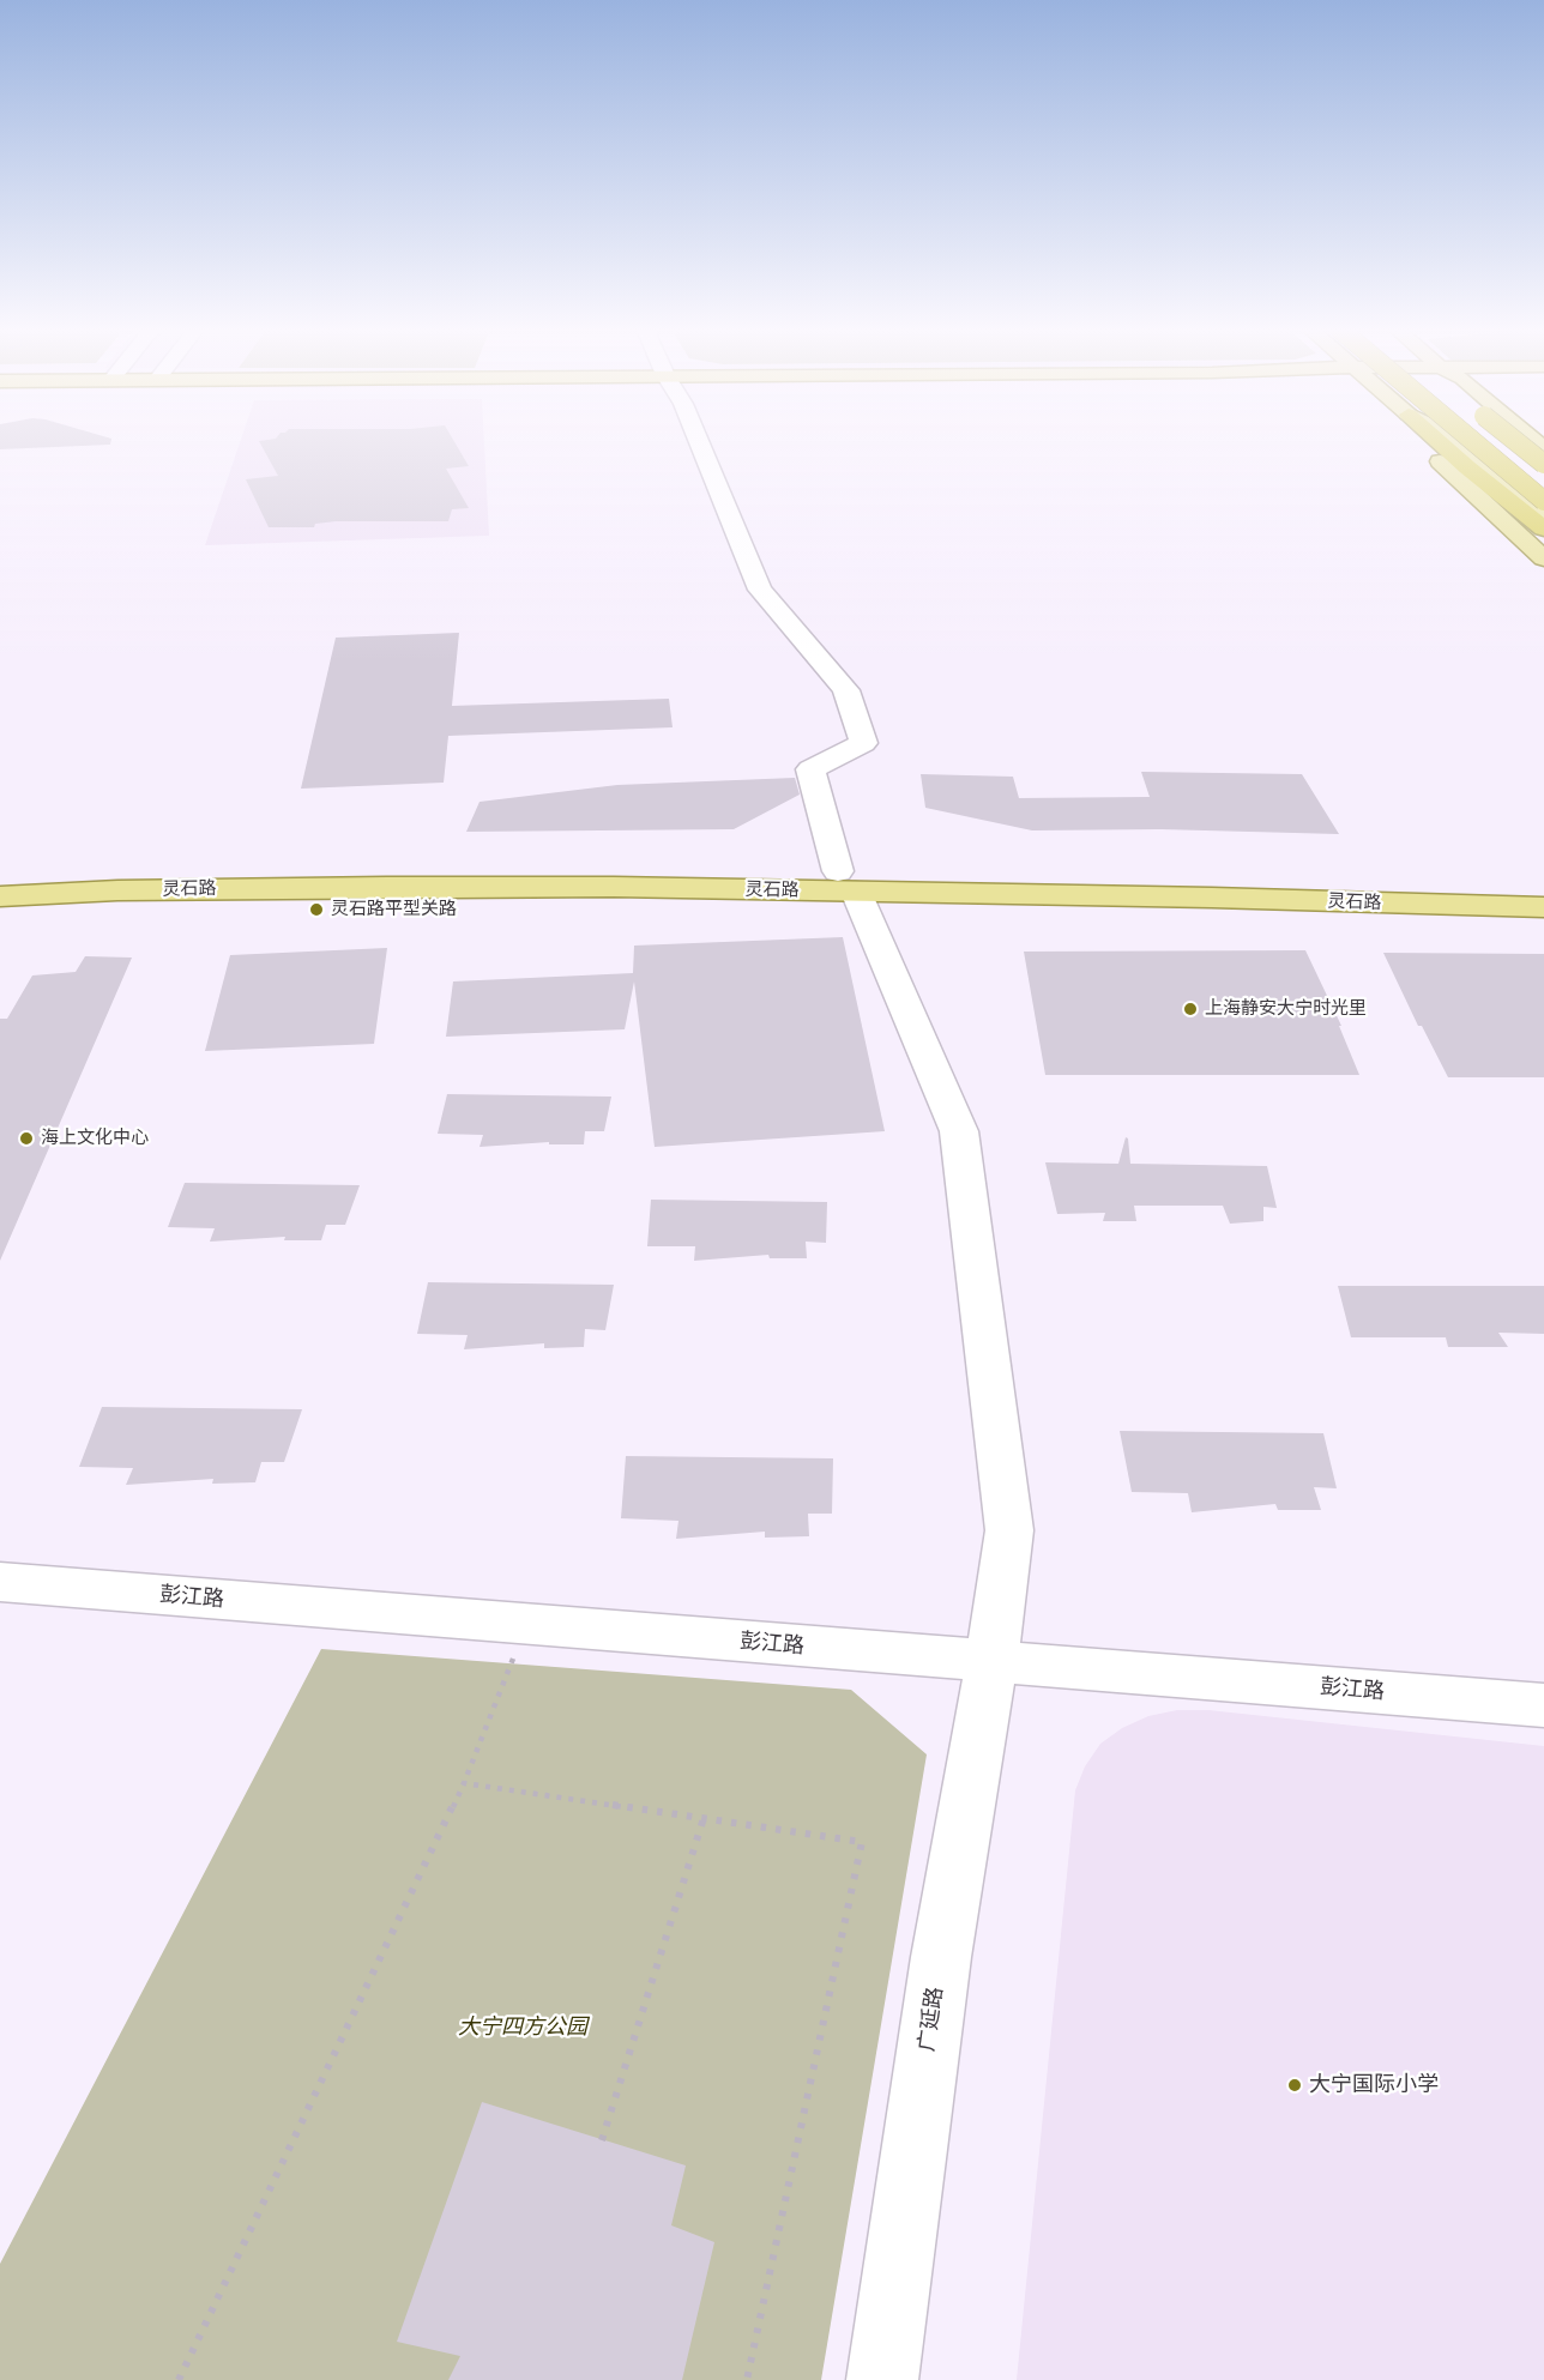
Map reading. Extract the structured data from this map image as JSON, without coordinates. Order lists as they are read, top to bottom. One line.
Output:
{"streets":{"main road":["灵石路"],"street":["彭江路","广延路"]},"crossings":[["灵石路","广延路"],["彭江路","广延路"]],"parks":["大宁四方公园"],"places":["灵石路平型关路","上海静安大宁时光里","海上文化中心","大宁国际小学"]}
